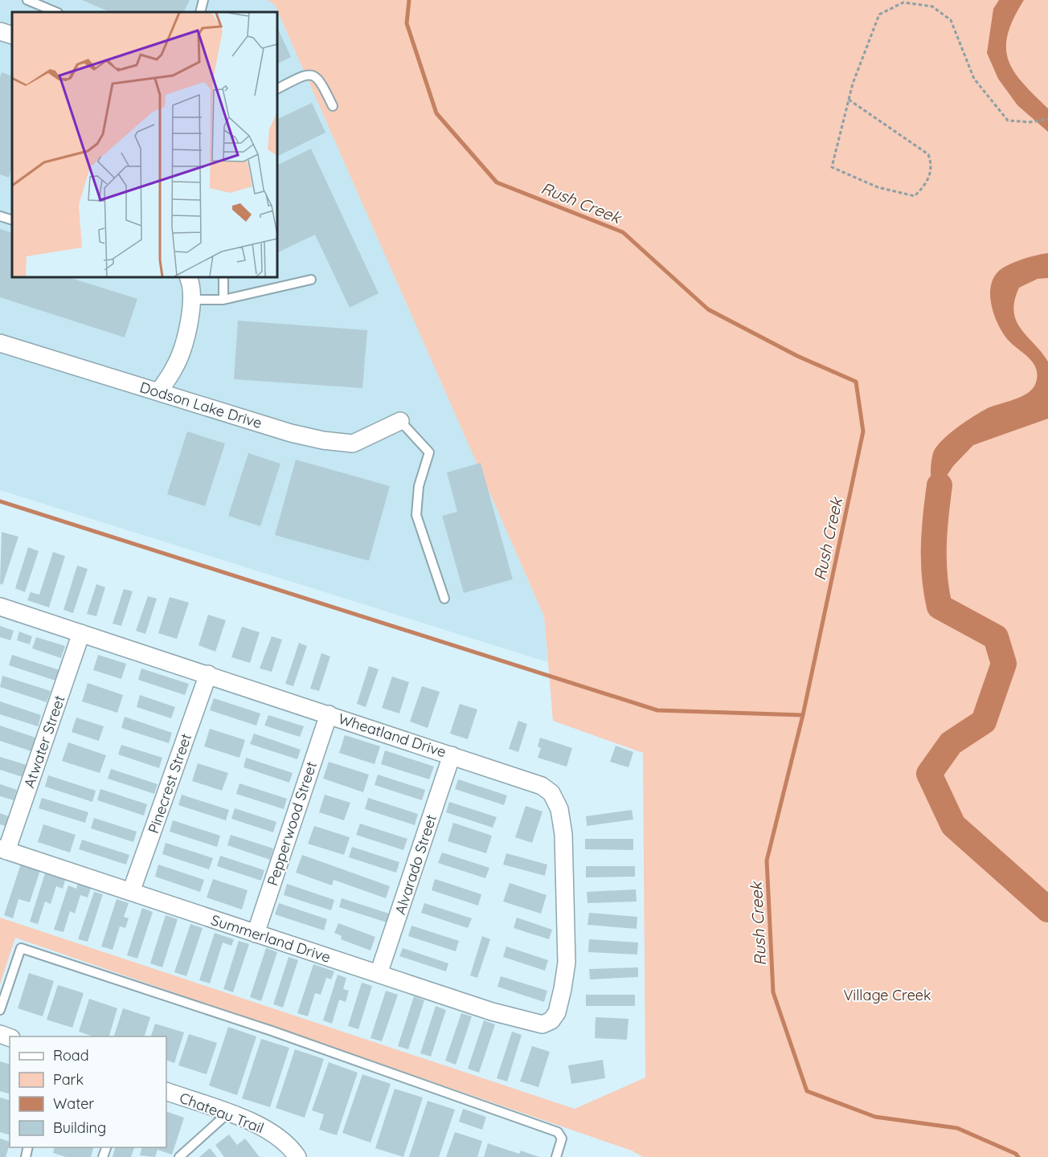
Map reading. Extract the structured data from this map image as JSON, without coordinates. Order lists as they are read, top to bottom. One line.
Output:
{"streets":{"street":["Dodson Lake Drive","Wheatland Drive","Atwater Street","Pinecrest Street","Pepperwood Street","Alvarado Street","Summerland Drive","Chateau Trail"]},"crossings":[["Wheatland Drive","Atwater Street"],["Wheatland Drive","Pinecrest Street"],["Wheatland Drive","Pepperwood Street"],["Wheatland Drive","Alvarado Street"],["Wheatland Drive","Summerland Drive"],["Atwater Street","Summerland Drive"],["Pinecrest Street","Summerland Drive"],["Pepperwood Street","Summerland Drive"],["Alvarado Street","Summerland Drive"]],"water":["Rush Creek"],"parks":["Village Creek"],"legend":["Road","Park","Water","Building"]}
